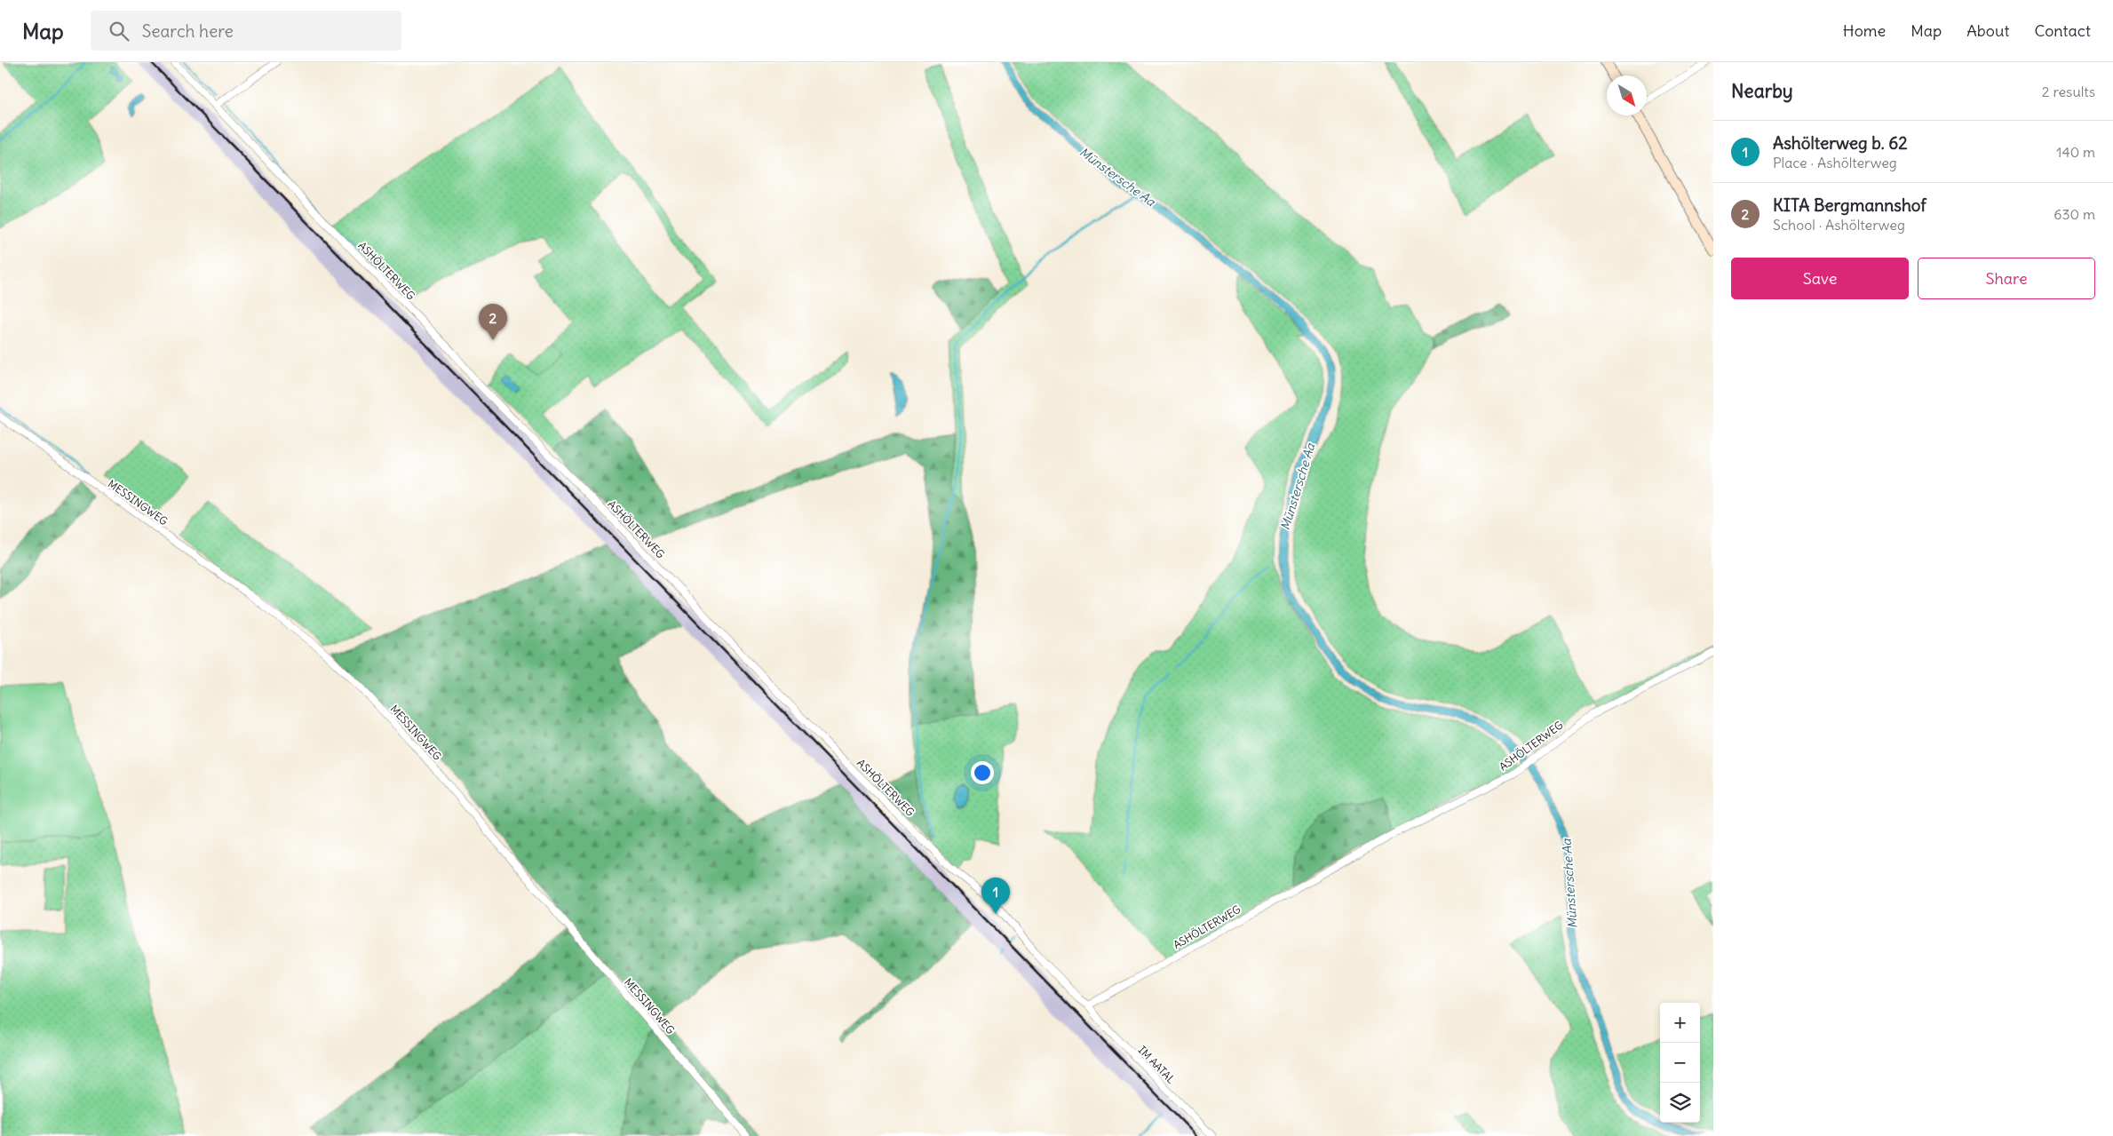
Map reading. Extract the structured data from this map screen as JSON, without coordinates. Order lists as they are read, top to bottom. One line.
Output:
{"streets":{"street":["ASHÖLTERWEG","MESSINGWEG","IM AATAL"]},"crossings":[["ASHÖLTERWEG","IM AATAL"]],"water":["Münstersche Aa"],"north":"bottom right","page":{"header":"Map","search":"Search here","nav":["Home","Map","About","Contact"],"heading":["Nearby","2 results"],"list":[{"mark":"1","name":"Ashölterweg b. 62","note":"Place · Ashölterweg","value":"140 m"},{"mark":"2","name":"KITA Bergmannshof","note":"School · Ashölterweg","value":"630 m"}],"buttons":["Save","Share"],"pins":["2","1"],"map_buttons":["+","−"]}}
